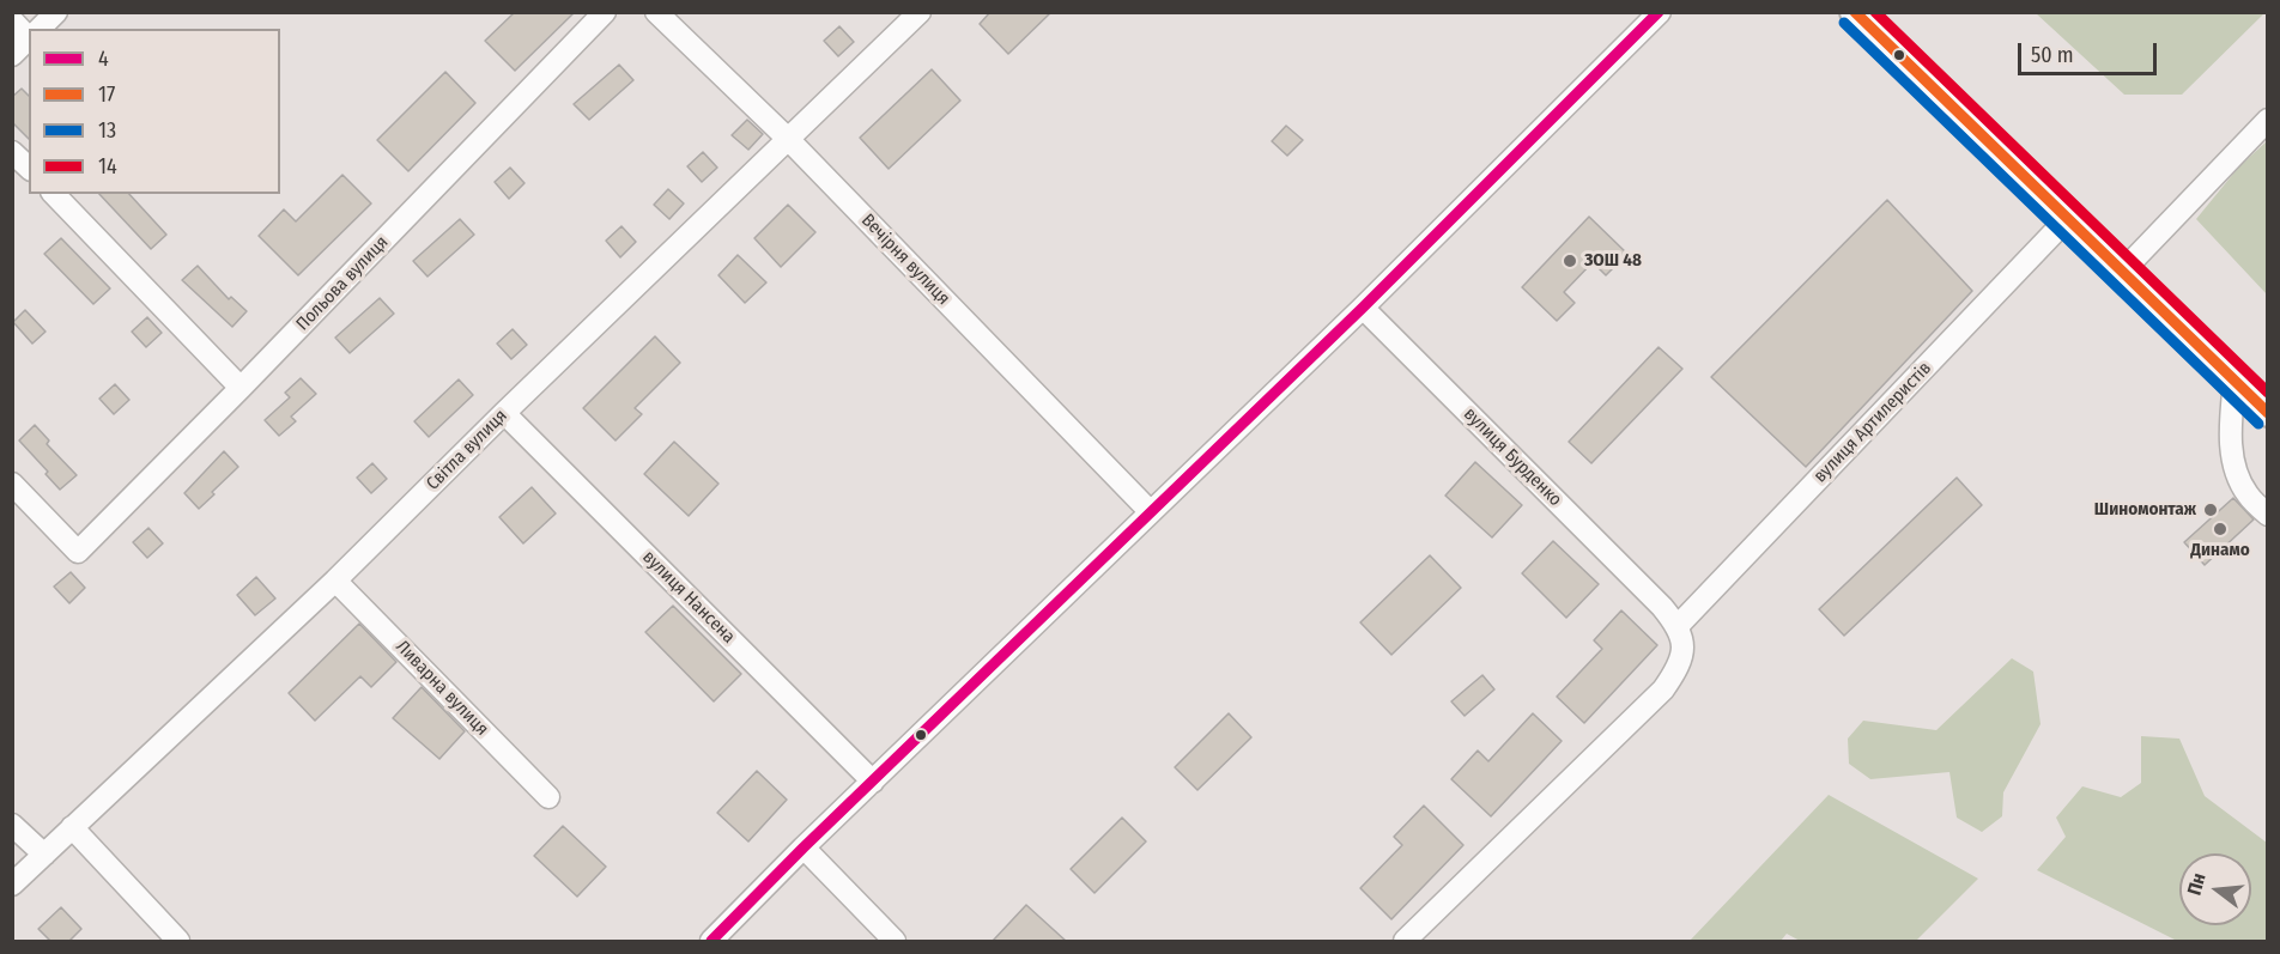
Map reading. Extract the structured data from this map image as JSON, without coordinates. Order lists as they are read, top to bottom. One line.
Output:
{"streets":{"street":["Вечірня вулиця","Польова вулиця","вулиця Артилеристів","Світла вулиця","вулиця Бурденко","вулиця Нансена","Ливарна вулиця"]},"crossings":[["Вечірня вулиця","Світла вулиця"],["вулиця Артилеристів","вулиця Бурденко"],["Світла вулиця","вулиця Нансена"],["Світла вулиця","Ливарна вулиця"]],"places":["ЗОШ 48","Шиномонтаж","Динамо"],"lines":["transit line 4","transit line 17","transit line 14","transit line 13"],"legend":["4","17","13","14"],"scale_bar":"50 m","north":"left"}
